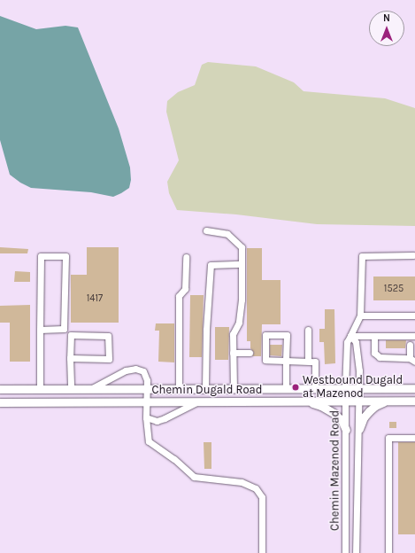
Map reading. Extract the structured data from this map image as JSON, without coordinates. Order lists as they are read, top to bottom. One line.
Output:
{"streets":{"main road":["Chemin Dugald Road"],"street":["Chemin Mazenod Road"]},"crossings":[["Chemin Dugald Road","Chemin Mazenod Road"]],"places":["Westbound Dugald at Mazenod"],"house_numbers":["1525","1417"],"north":"top"}
